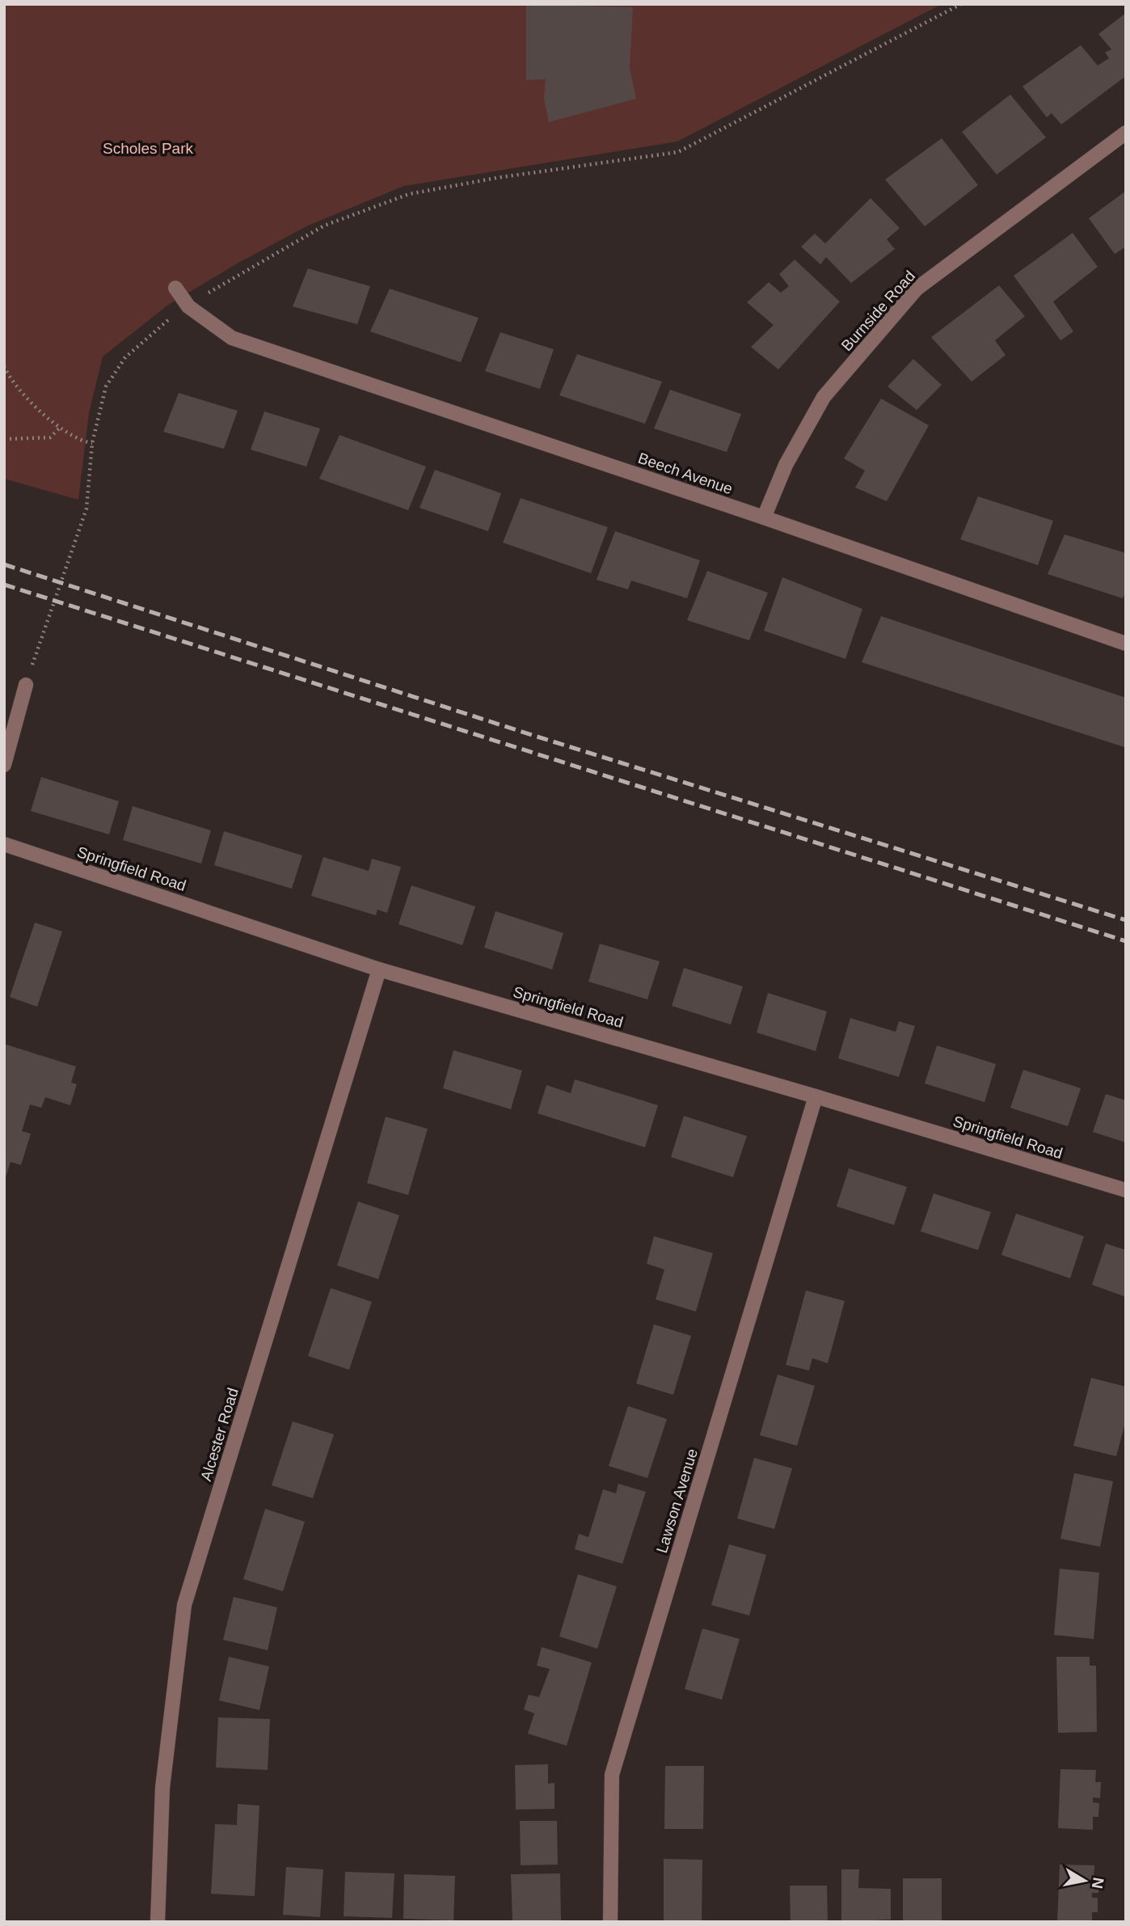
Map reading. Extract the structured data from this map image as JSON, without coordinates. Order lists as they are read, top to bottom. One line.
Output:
{"streets":{"street":["Burnside Road","Beech Avenue","Springfield Road","Alcester Road","Lawson Avenue"]},"crossings":[["Burnside Road","Beech Avenue"],["Springfield Road","Alcester Road"],["Springfield Road","Lawson Avenue"]],"parks":["Scholes Park"],"north":"right"}
